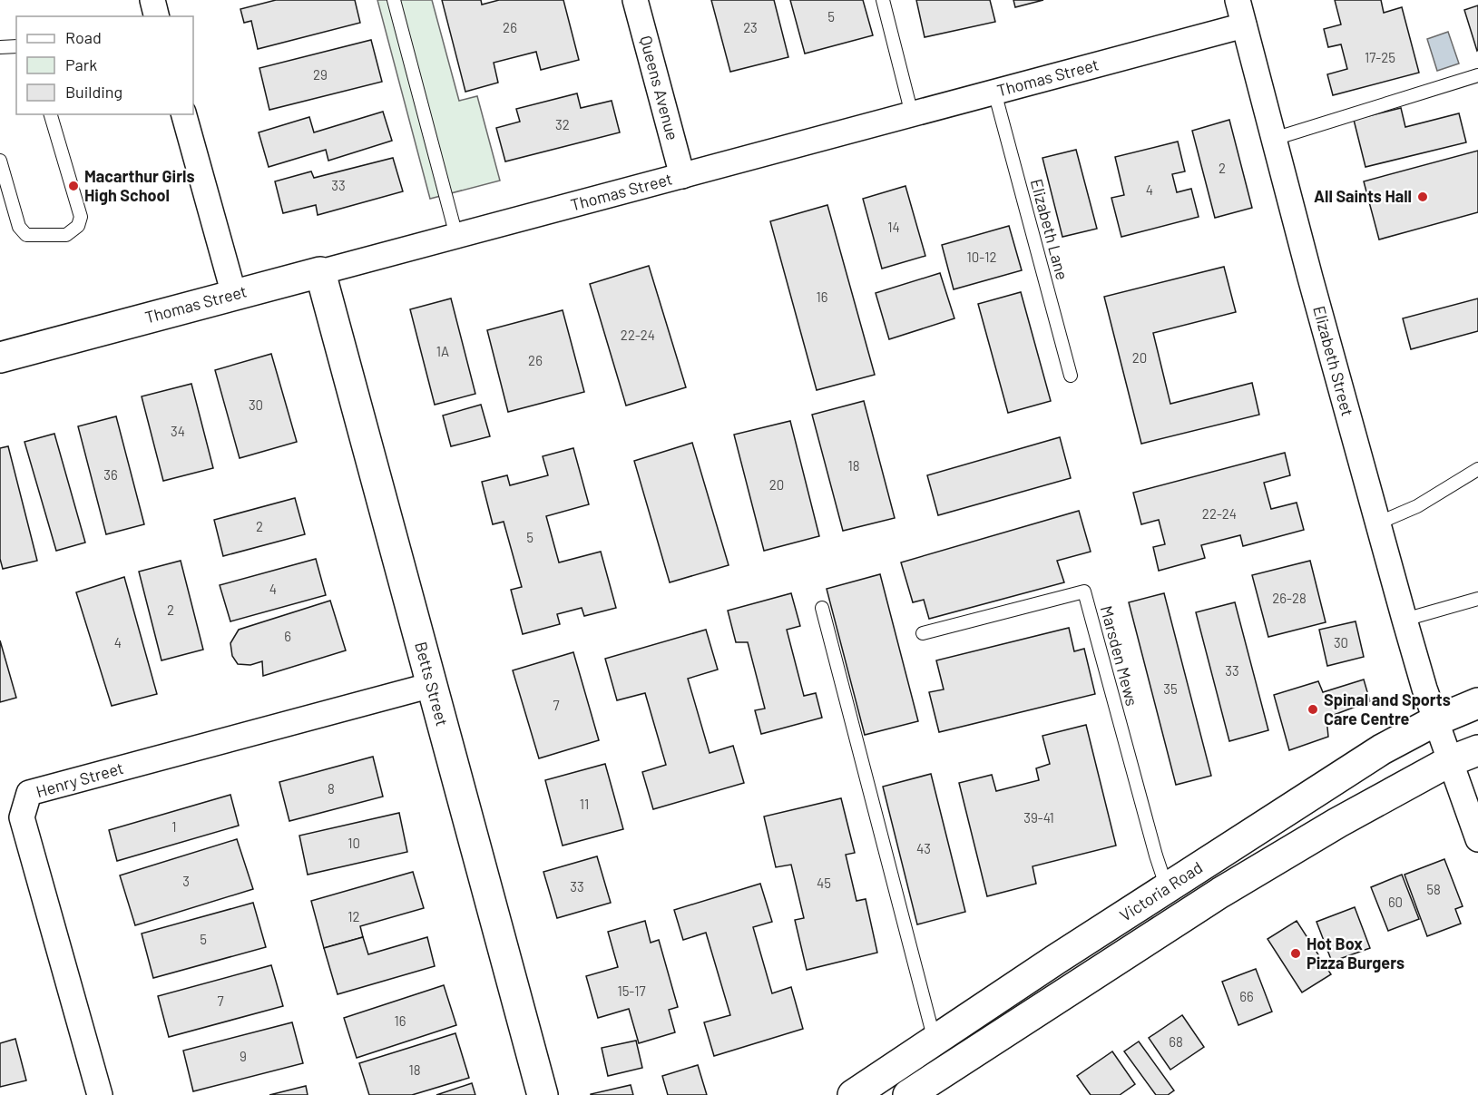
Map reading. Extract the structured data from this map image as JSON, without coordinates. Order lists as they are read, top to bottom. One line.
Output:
{"streets":{"main road":["Thomas Street","Betts Street","Victoria Road"],"street":["Queens Avenue","Elizabeth Street","Henry Street"],"lane":["Elizabeth Lane","Marsden Mews"]},"crossings":[["Thomas Street","Queens Avenue"],["Thomas Street","Elizabeth Lane"],["Thomas Street","Elizabeth Street"],["Thomas Street","Betts Street"],["Elizabeth Street","Victoria Road"],["Marsden Mews","Victoria Road"],["Betts Street","Henry Street"]],"places":["Macarthur Girls High School","All Saints Hall","Spinal and Sports Care Centre","Hot Box Pizza Burgers"],"house_numbers":["5","26","23","17-25","29","32","2","33","4","14","10-12","16","22-24","1A","20","26","30","34","18","36","20","22-24","2","5","4","26-28","2","6","4","30","33","35","7","8","11","39-41","1","10","43","3","45","33","58","60","12","5","15-17","66","7","16","68","9","18"],"legend":["Road","Park","Building"]}
